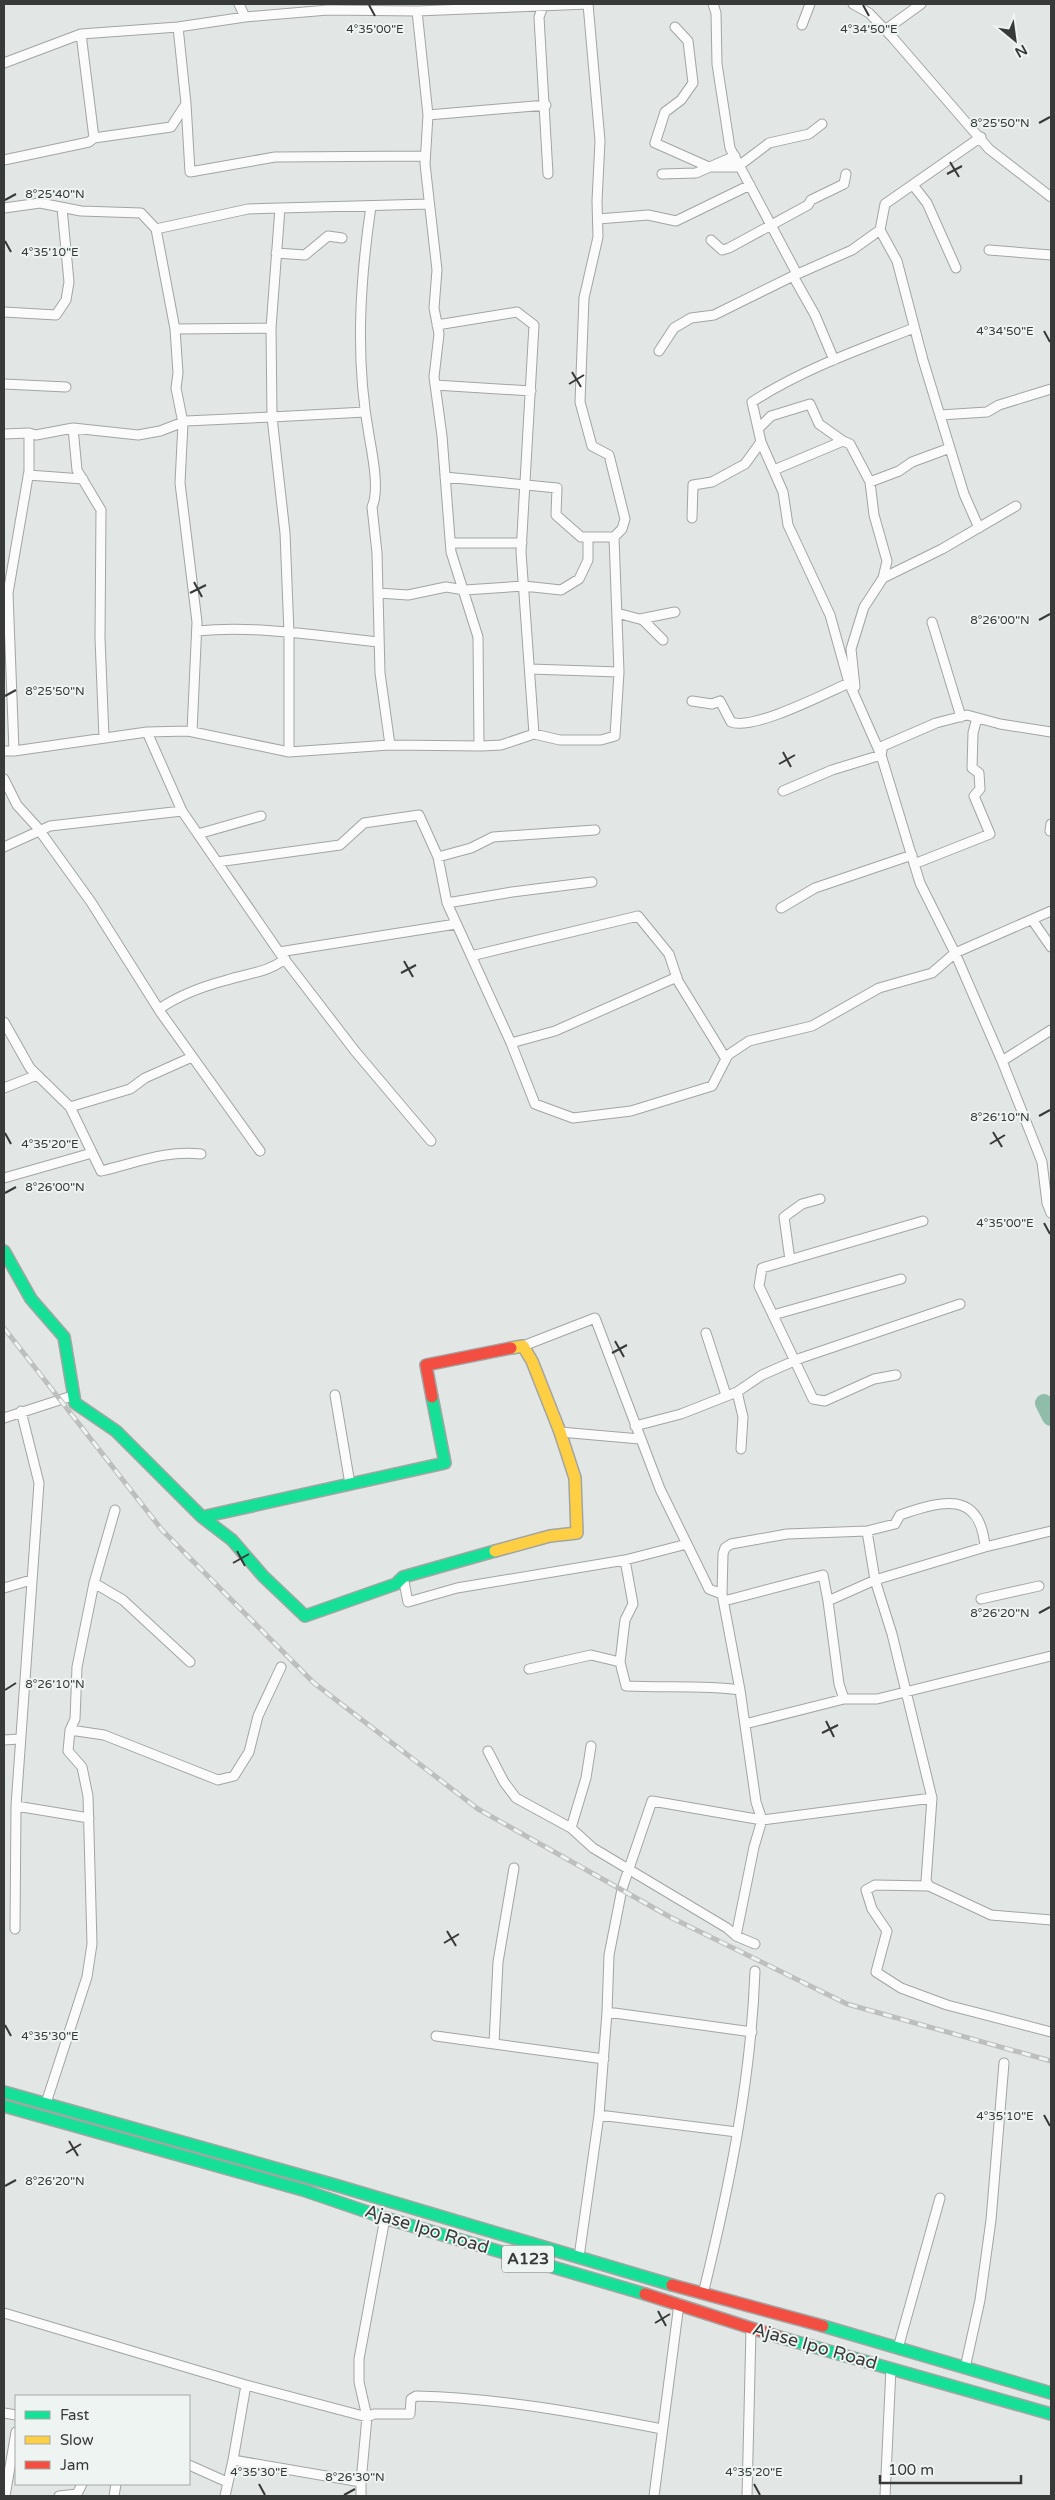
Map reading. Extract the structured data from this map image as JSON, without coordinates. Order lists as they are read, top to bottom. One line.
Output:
{"streets":{"main road":["Ajase Ipo Road","A123"]},"legend":["Fast","Slow","Jam"],"scale_bar":"100 m","north":"bottom right","coordinates":["4°35'00\"E","4°34'50\"E","8°25'50\"N","8°25'40\"N","4°35'10\"E","8°26'00\"N","8°26'10\"N","4°35'20\"E","8°26'20\"N","4°35'30\"E","8°26'30\"N"]}
